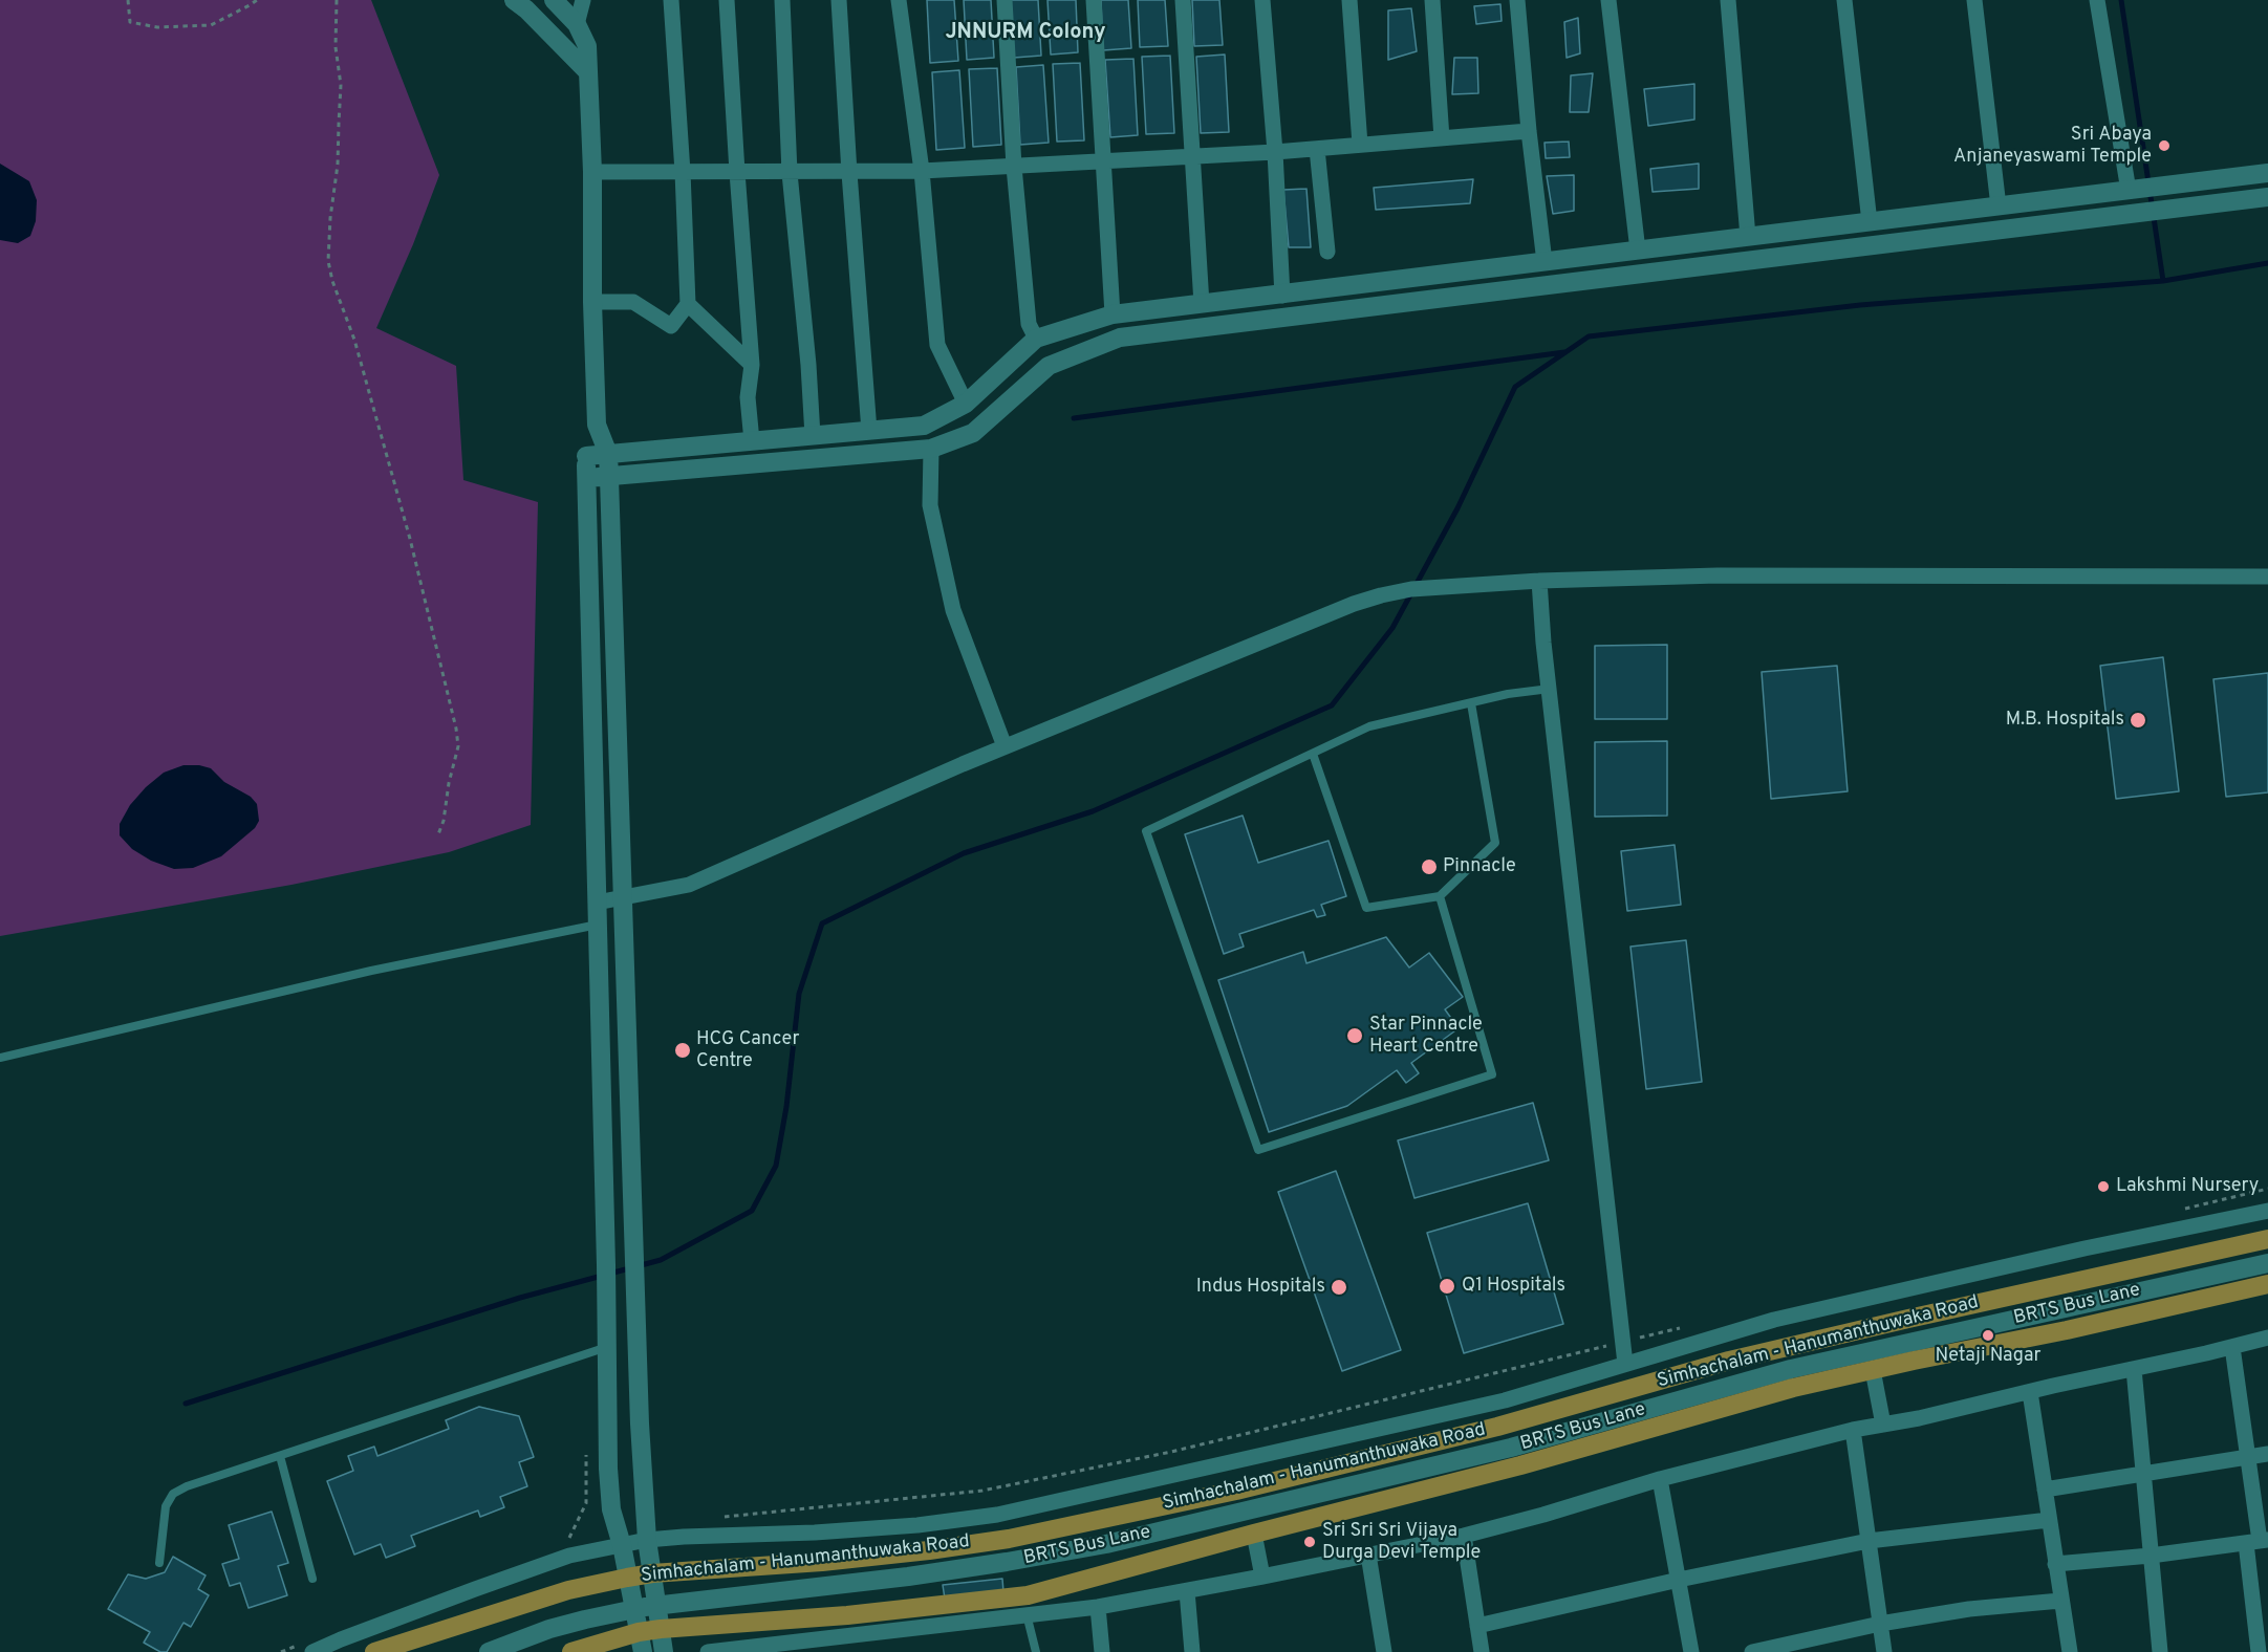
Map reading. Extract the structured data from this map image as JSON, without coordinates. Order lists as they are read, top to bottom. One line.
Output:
{"streets":{"main road":["Simhachalam - Hanumanthuwaka Road"],"street":["BRTS Bus Lane"]},"districts":["JNNURM Colony"],"places":["Sri Abaya Anjaneyaswami Temple","M.B. Hospitals","Pinnacle","Star Pinnacle Heart Centre","HCG Cancer Centre","Lakshmi Nursery","Q1 Hospitals","Indus Hospitals","Netaji Nagar","Sri Sri Sri Vijaya Durga Devi Temple"]}
